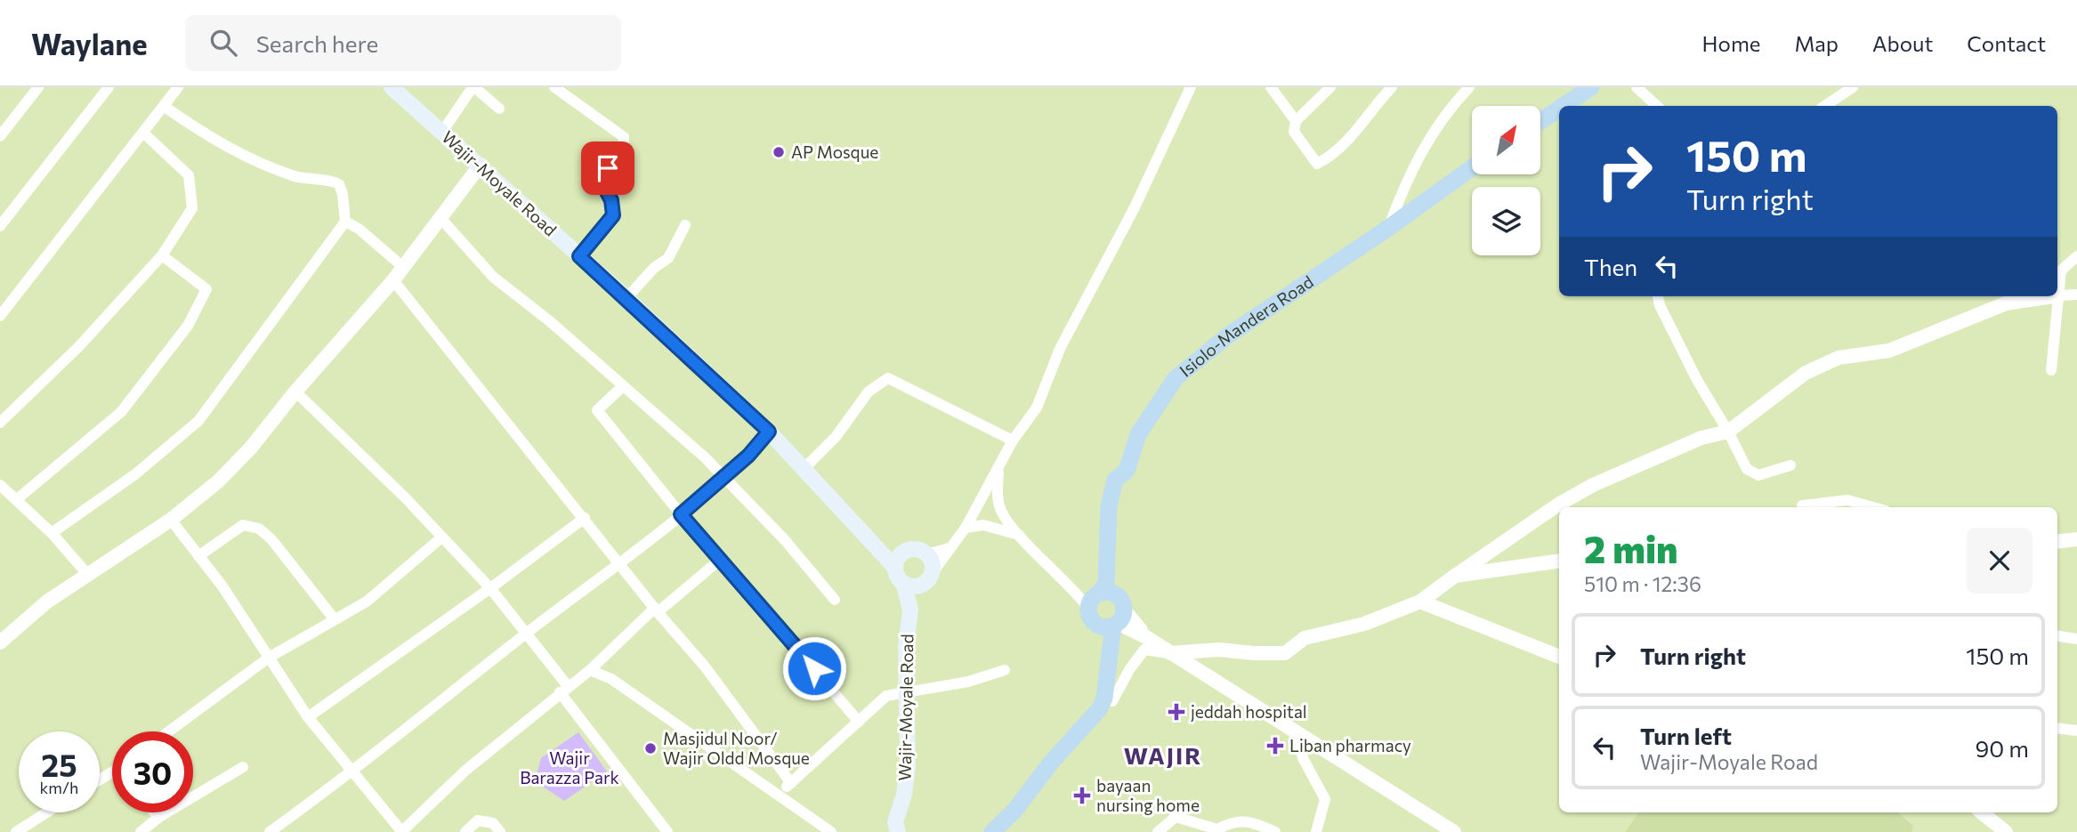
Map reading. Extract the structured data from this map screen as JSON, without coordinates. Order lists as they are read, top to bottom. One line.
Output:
{"streets":{"highway":["Isiolo-Mandera Road"],"main road":["Wajir-Moyale Road"]},"districts":["WAJIR"],"parks":["Wajir Barazza Park"],"places":{"other":["AP Mosque","Masjidul Noor/ Wajir Oldd Mosque"],"health":["jeddah hospital","Liban pharmacy","bayaan nursing home"]},"north":"top right","page":{"header":"Waylane","search":"Search here","nav":["Home","Map","About","Contact"],"turn":["150 m","Turn right"],"then":"Then","heading":["2 min","510 m · 12:36"],"list":[{"name":"Turn right","value":"150 m"},{"name":"Turn left","note":"Wajir-Moyale Road","value":"90 m"}],"speed":"25 km/h","limit":"30"}}
